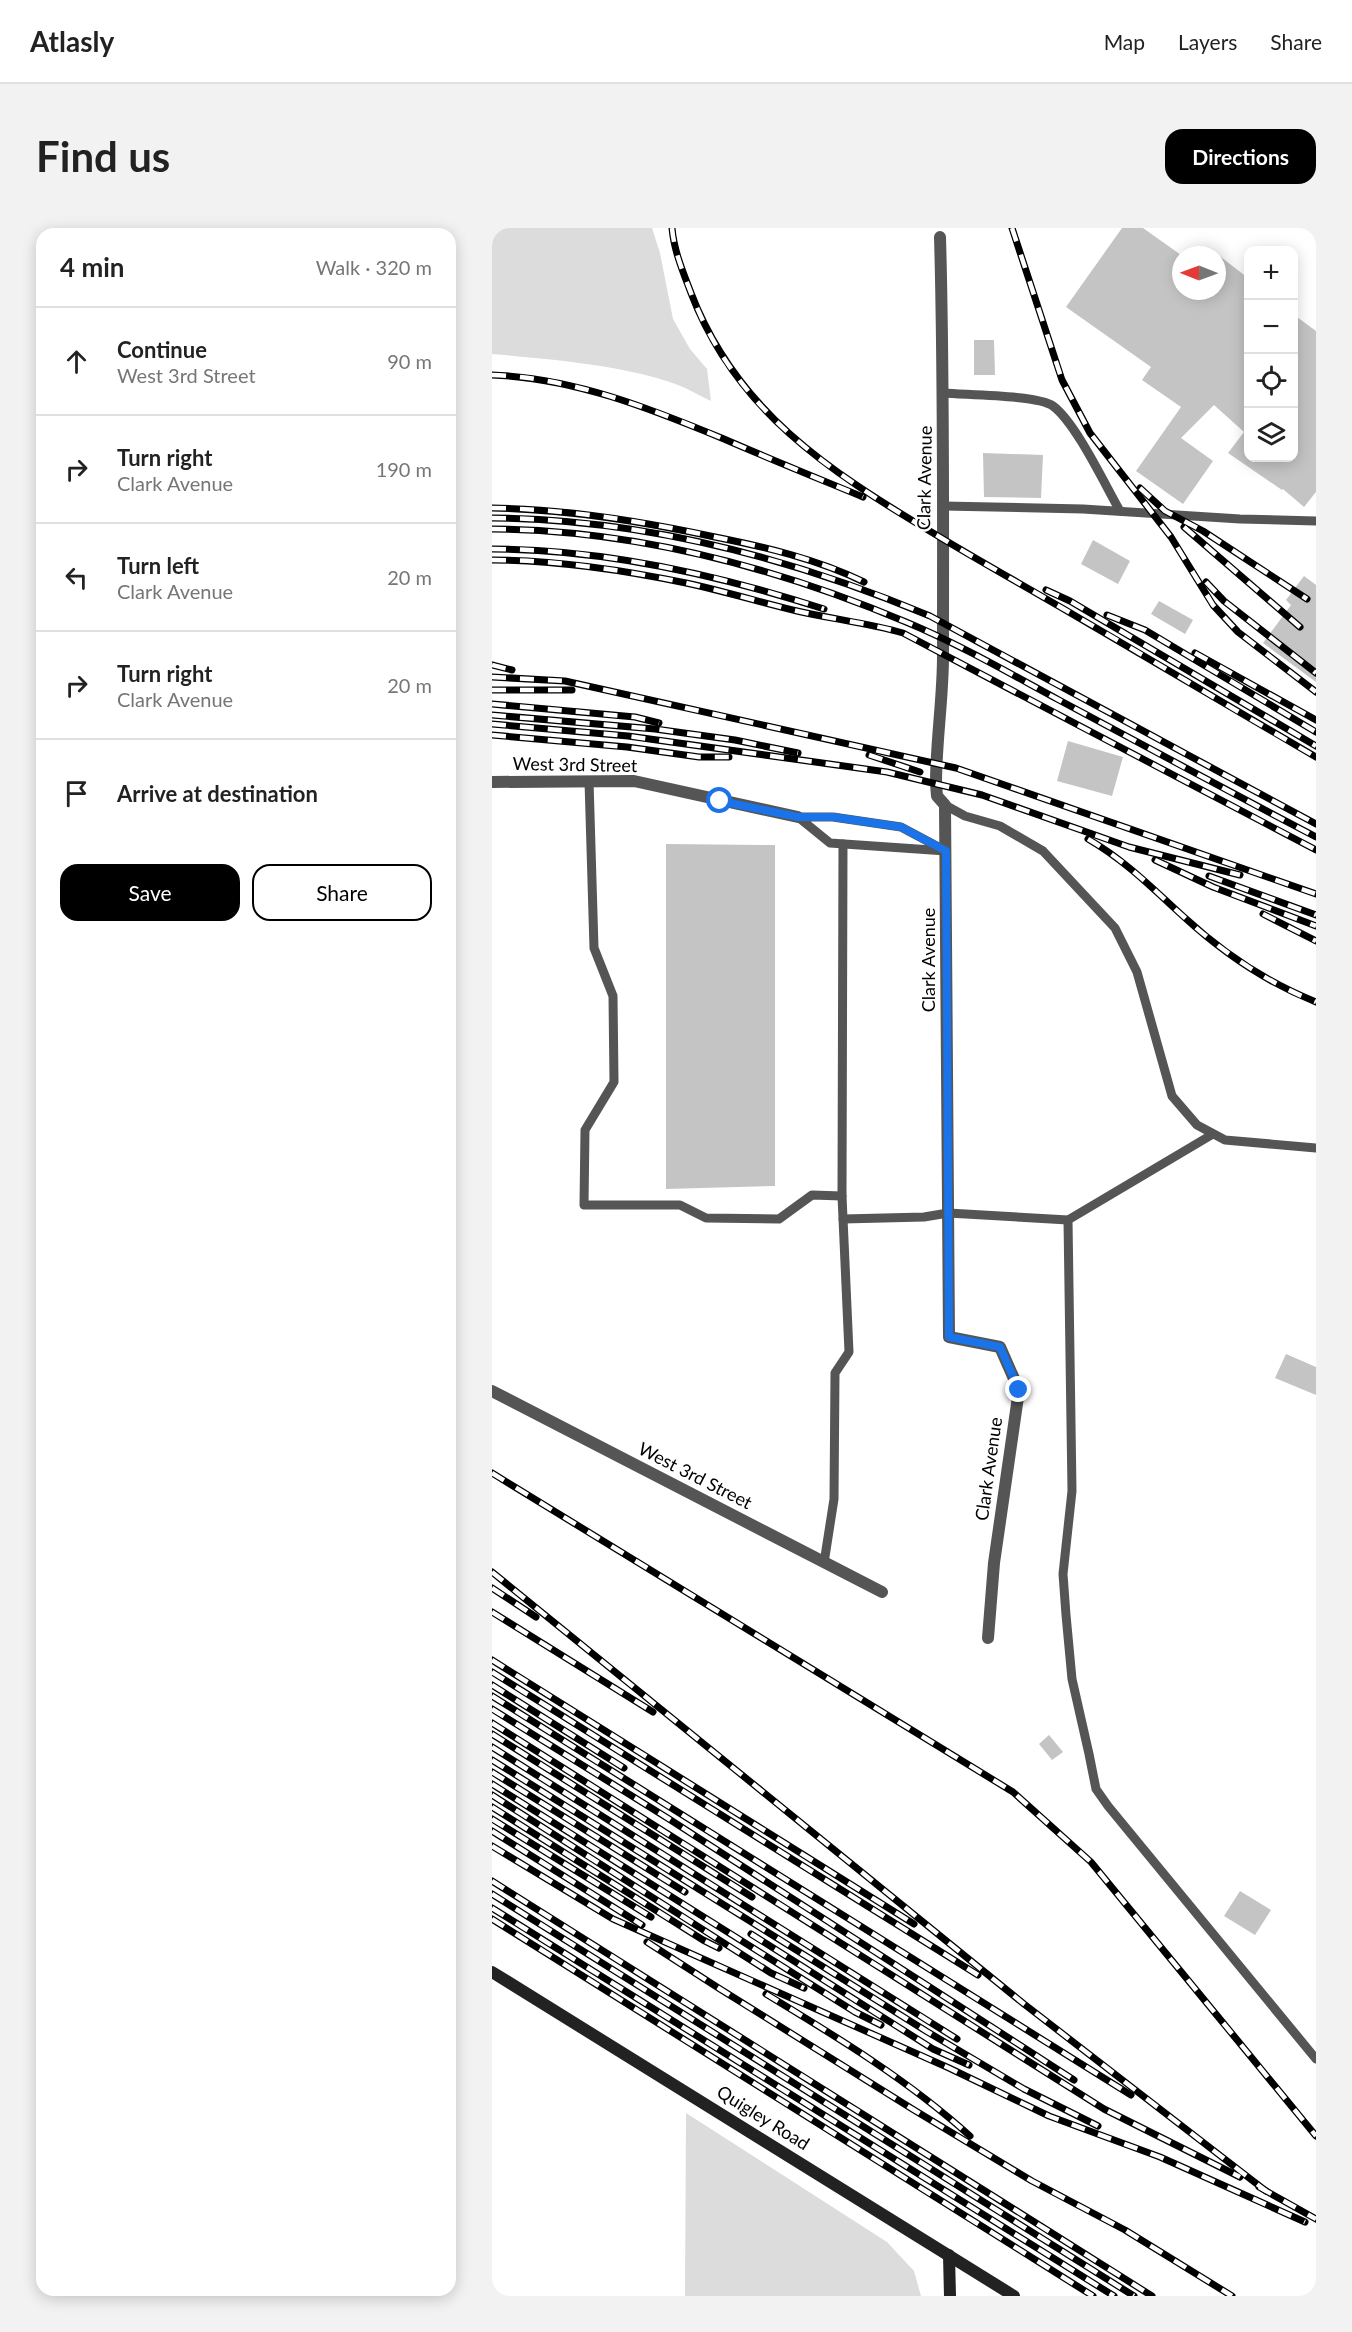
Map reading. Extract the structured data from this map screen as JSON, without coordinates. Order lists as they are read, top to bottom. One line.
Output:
{"streets":{"street":["Clark Avenue","West 3rd Street","Quigley Road"]},"crossings":[["Clark Avenue","West 3rd Street"]],"north":"left","page":{"header":"Atlasly","nav":["Map","Layers","Share"],"buttons":["Directions",["Save","Share"]],"title":"Find us","heading":["4 min","Walk · 320 m"],"map_buttons":["+","−"],"list":[["Continue","West 3rd Street","90 m"],["Turn right","Clark Avenue","190 m"],["Turn left","Clark Avenue","20 m"],["Turn right","Clark Avenue","20 m"],"Arrive at destination"]}}
